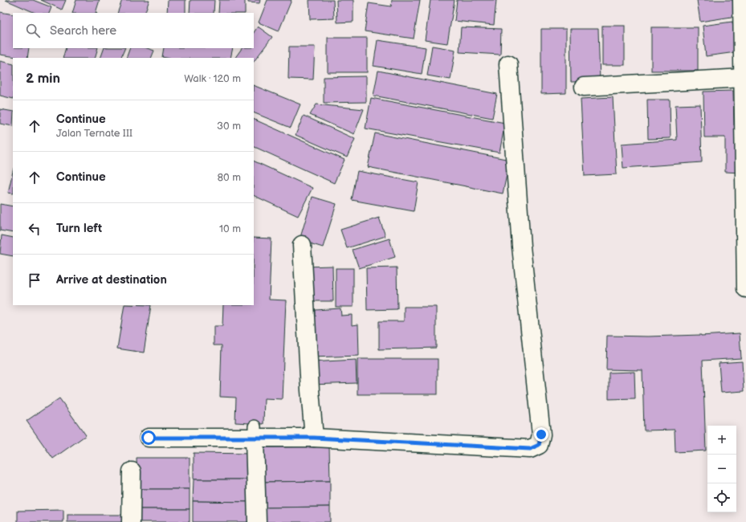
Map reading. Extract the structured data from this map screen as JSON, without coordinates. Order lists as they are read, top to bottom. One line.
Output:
{"page":{"search":"Search here","heading":["2 min","Walk · 120 m"],"list":[["Continue","Jalan Ternate III","30 m"],["Continue","80 m"],["Turn left","10 m"],"Arrive at destination"],"map_buttons":["+","−"]}}
